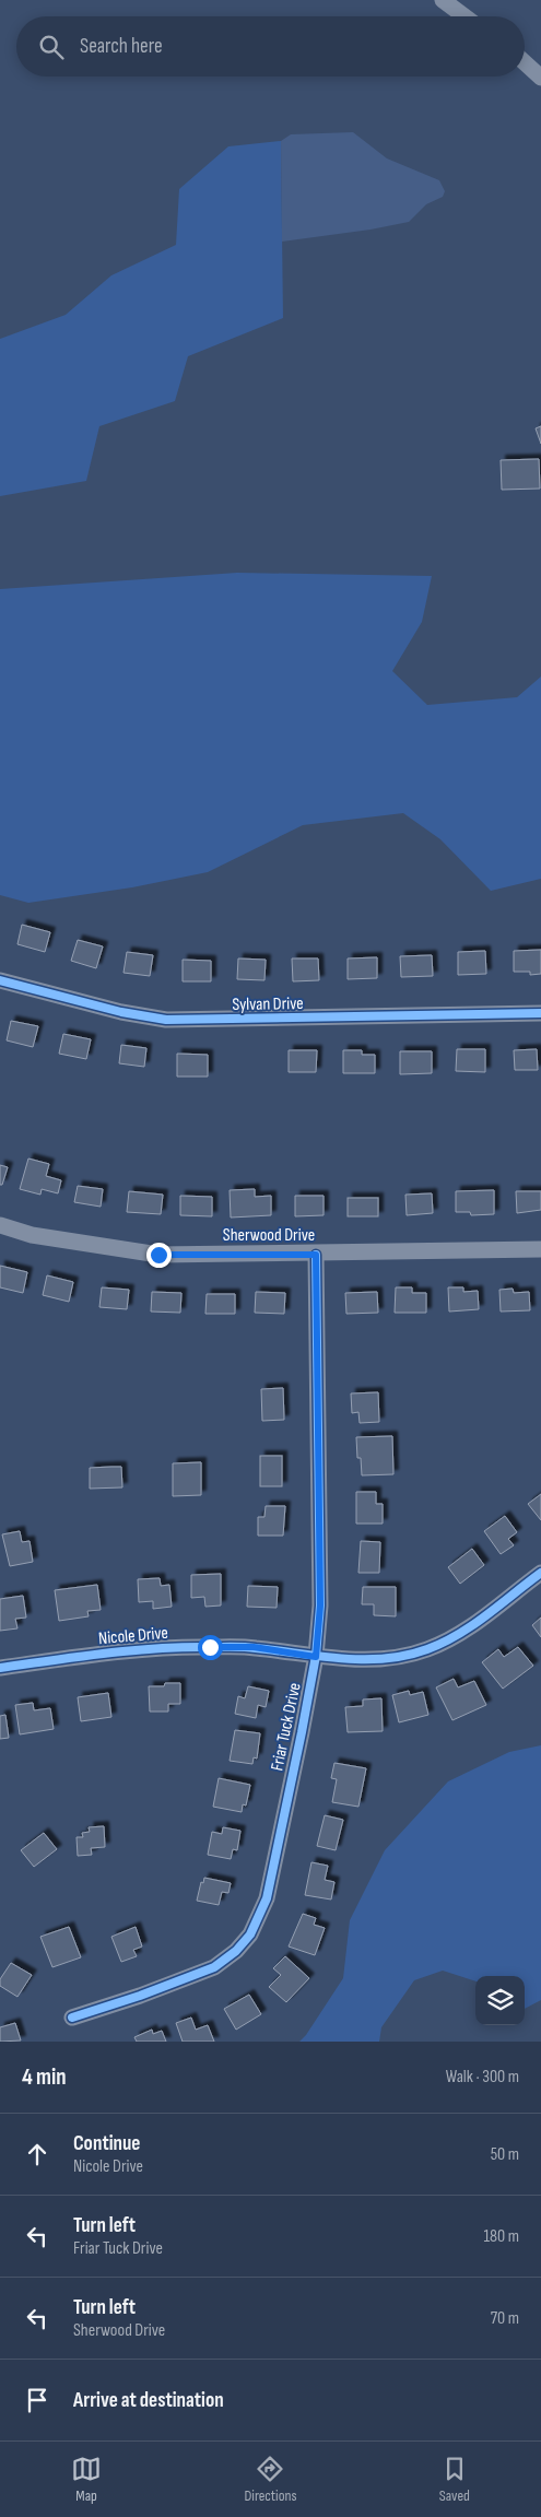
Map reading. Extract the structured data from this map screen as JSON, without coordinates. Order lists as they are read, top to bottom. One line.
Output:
{"streets":{"street":["Sylvan Drive","Sherwood Drive","Nicole Drive","Friar Tuck Drive"]},"crossings":[["Sherwood Drive","Friar Tuck Drive"],["Nicole Drive","Friar Tuck Drive"]],"page":{"search":"Search here","heading":["4 min","Walk · 300 m"],"list":[["Continue","Nicole Drive","50 m"],["Turn left","Friar Tuck Drive","180 m"],["Turn left","Sherwood Drive","70 m"],"Arrive at destination"],"nav":["Map","Directions","Saved"]}}
